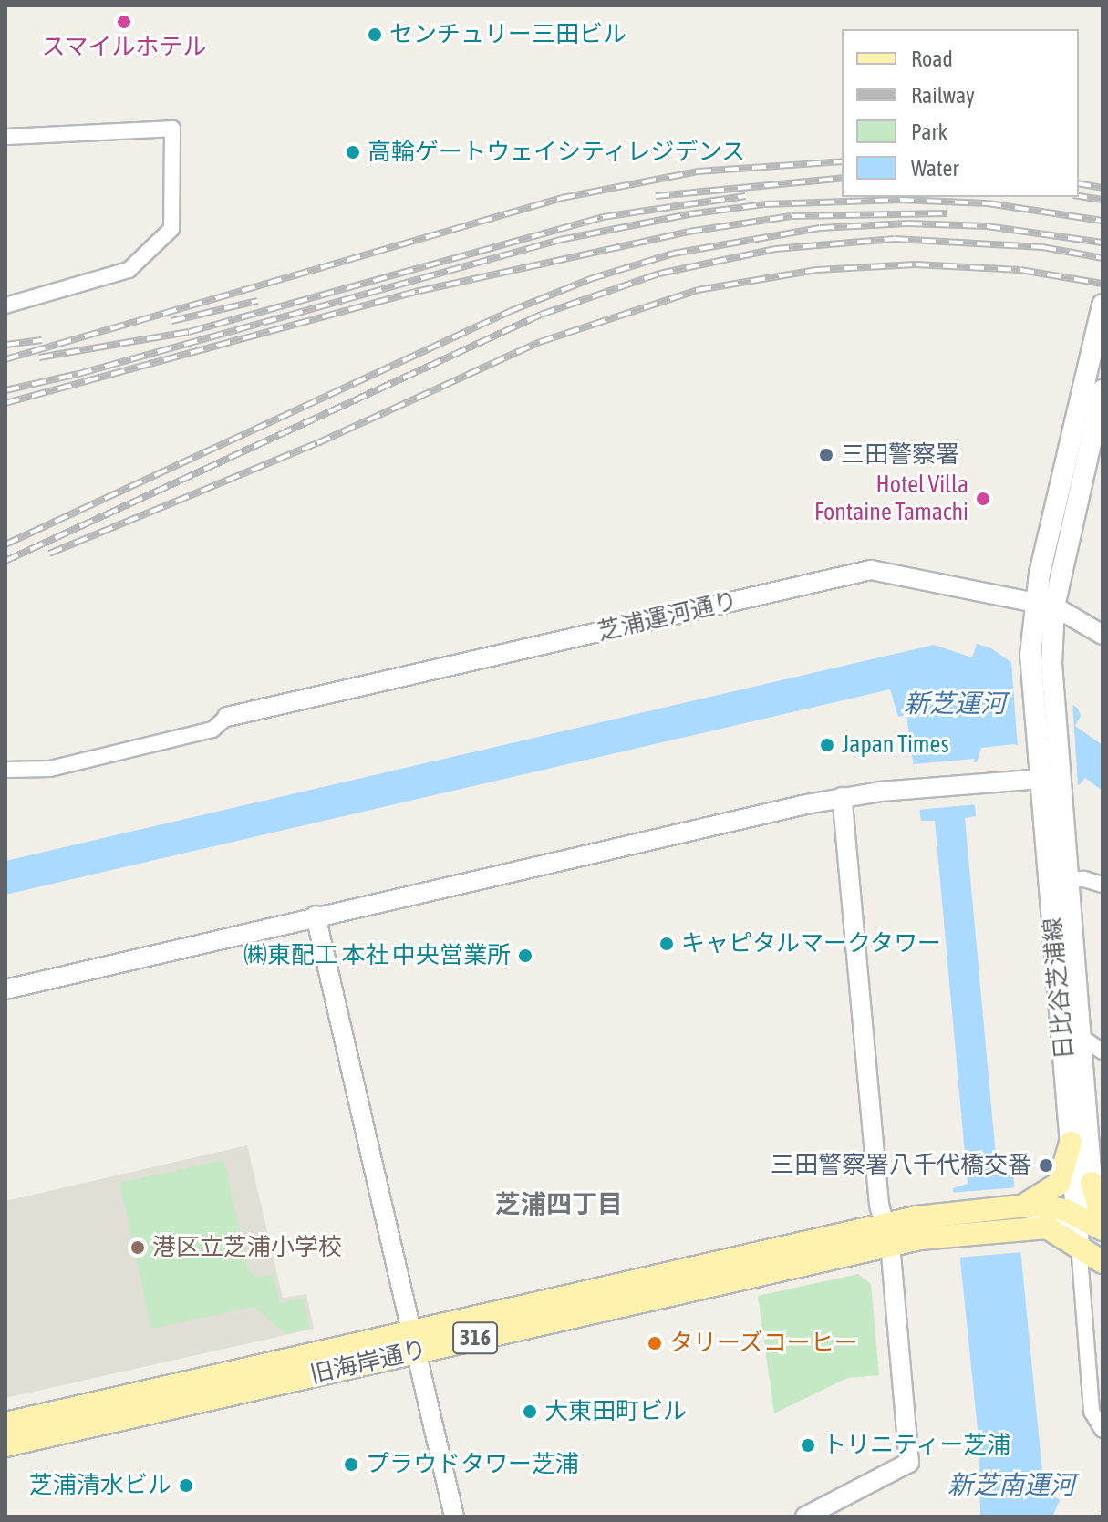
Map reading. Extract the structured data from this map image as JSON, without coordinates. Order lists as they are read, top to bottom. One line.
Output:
{"streets":{"main road":["日比谷芝浦線","316","旧海岸通り"],"street":["芝浦運河通り"]},"crossings":[["日比谷芝浦線","316"],["316","旧海岸通り"]],"districts":["芝浦四丁目"],"water":["新芝運河","新芝南運河"],"places":["スマイルホテル","センチュリー三田ビル","高輪ゲートウェイシティレジデンス","三田警察署","Hotel Villa Fontaine Tamachi","Japan Times","キャピタルマークタワー","㈱東配工 本社 中央営業所","三田警察署八千代橋交番","港区立芝浦小学校","タリーズコーヒー","大東田町ビル","トリニティー芝浦","プラウドタワー芝浦","芝浦清水ビル"],"legend":["Road","Railway","Park","Water"]}
